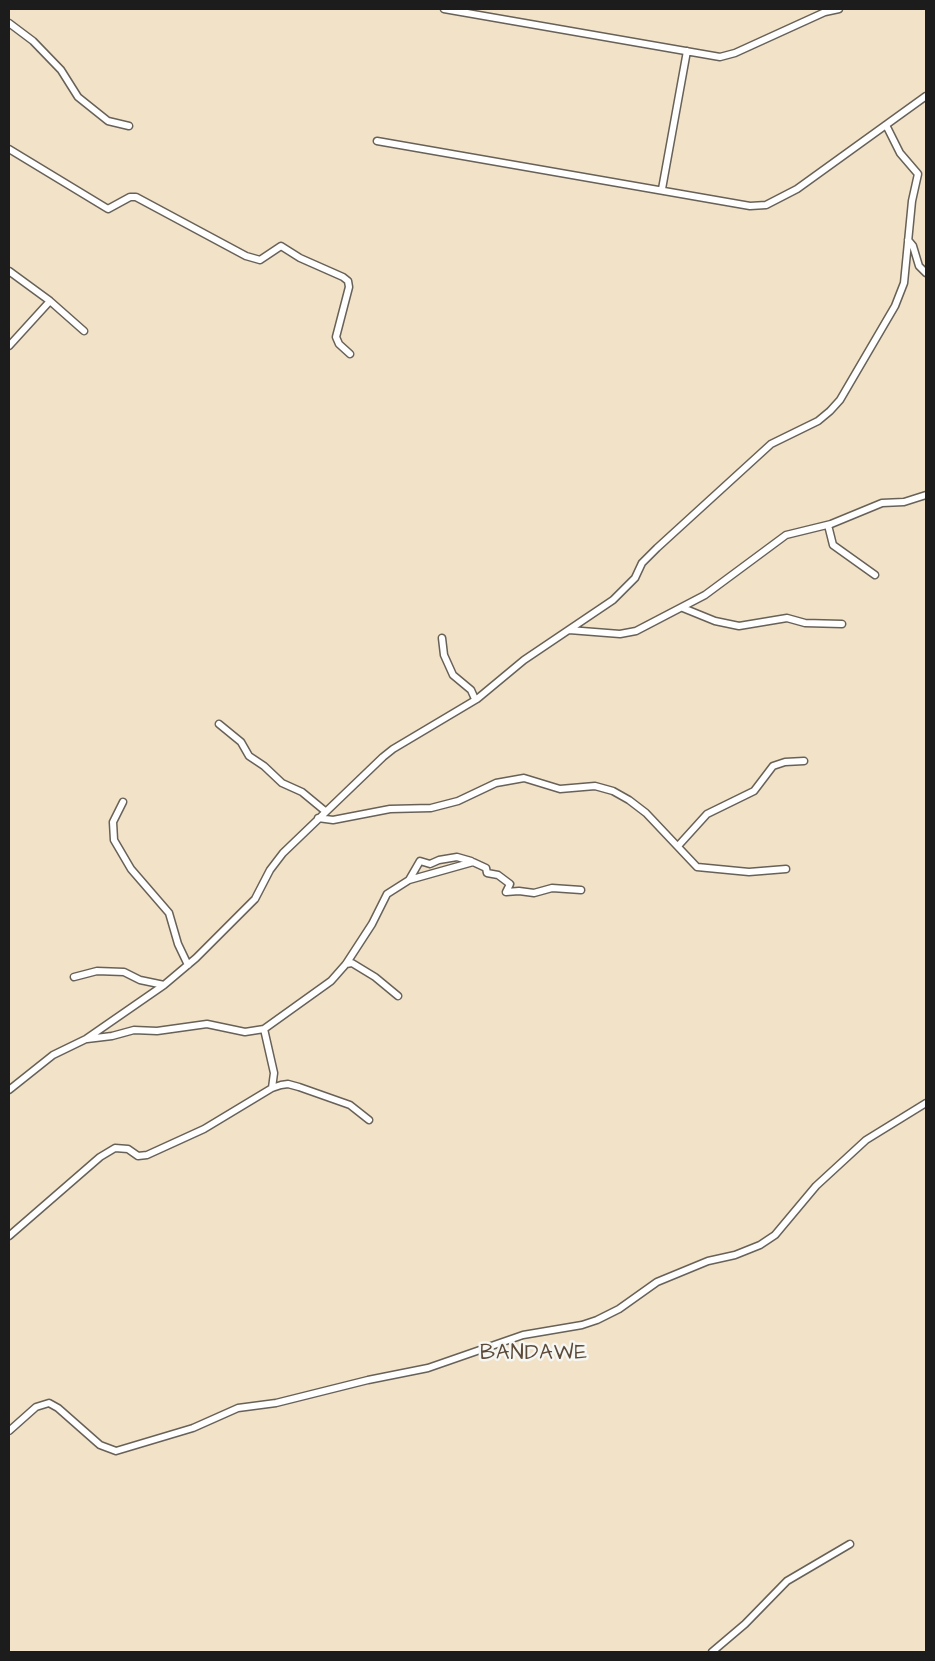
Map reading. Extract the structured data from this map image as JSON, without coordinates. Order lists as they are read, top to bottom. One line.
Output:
{"districts":["BANDAWE"]}
